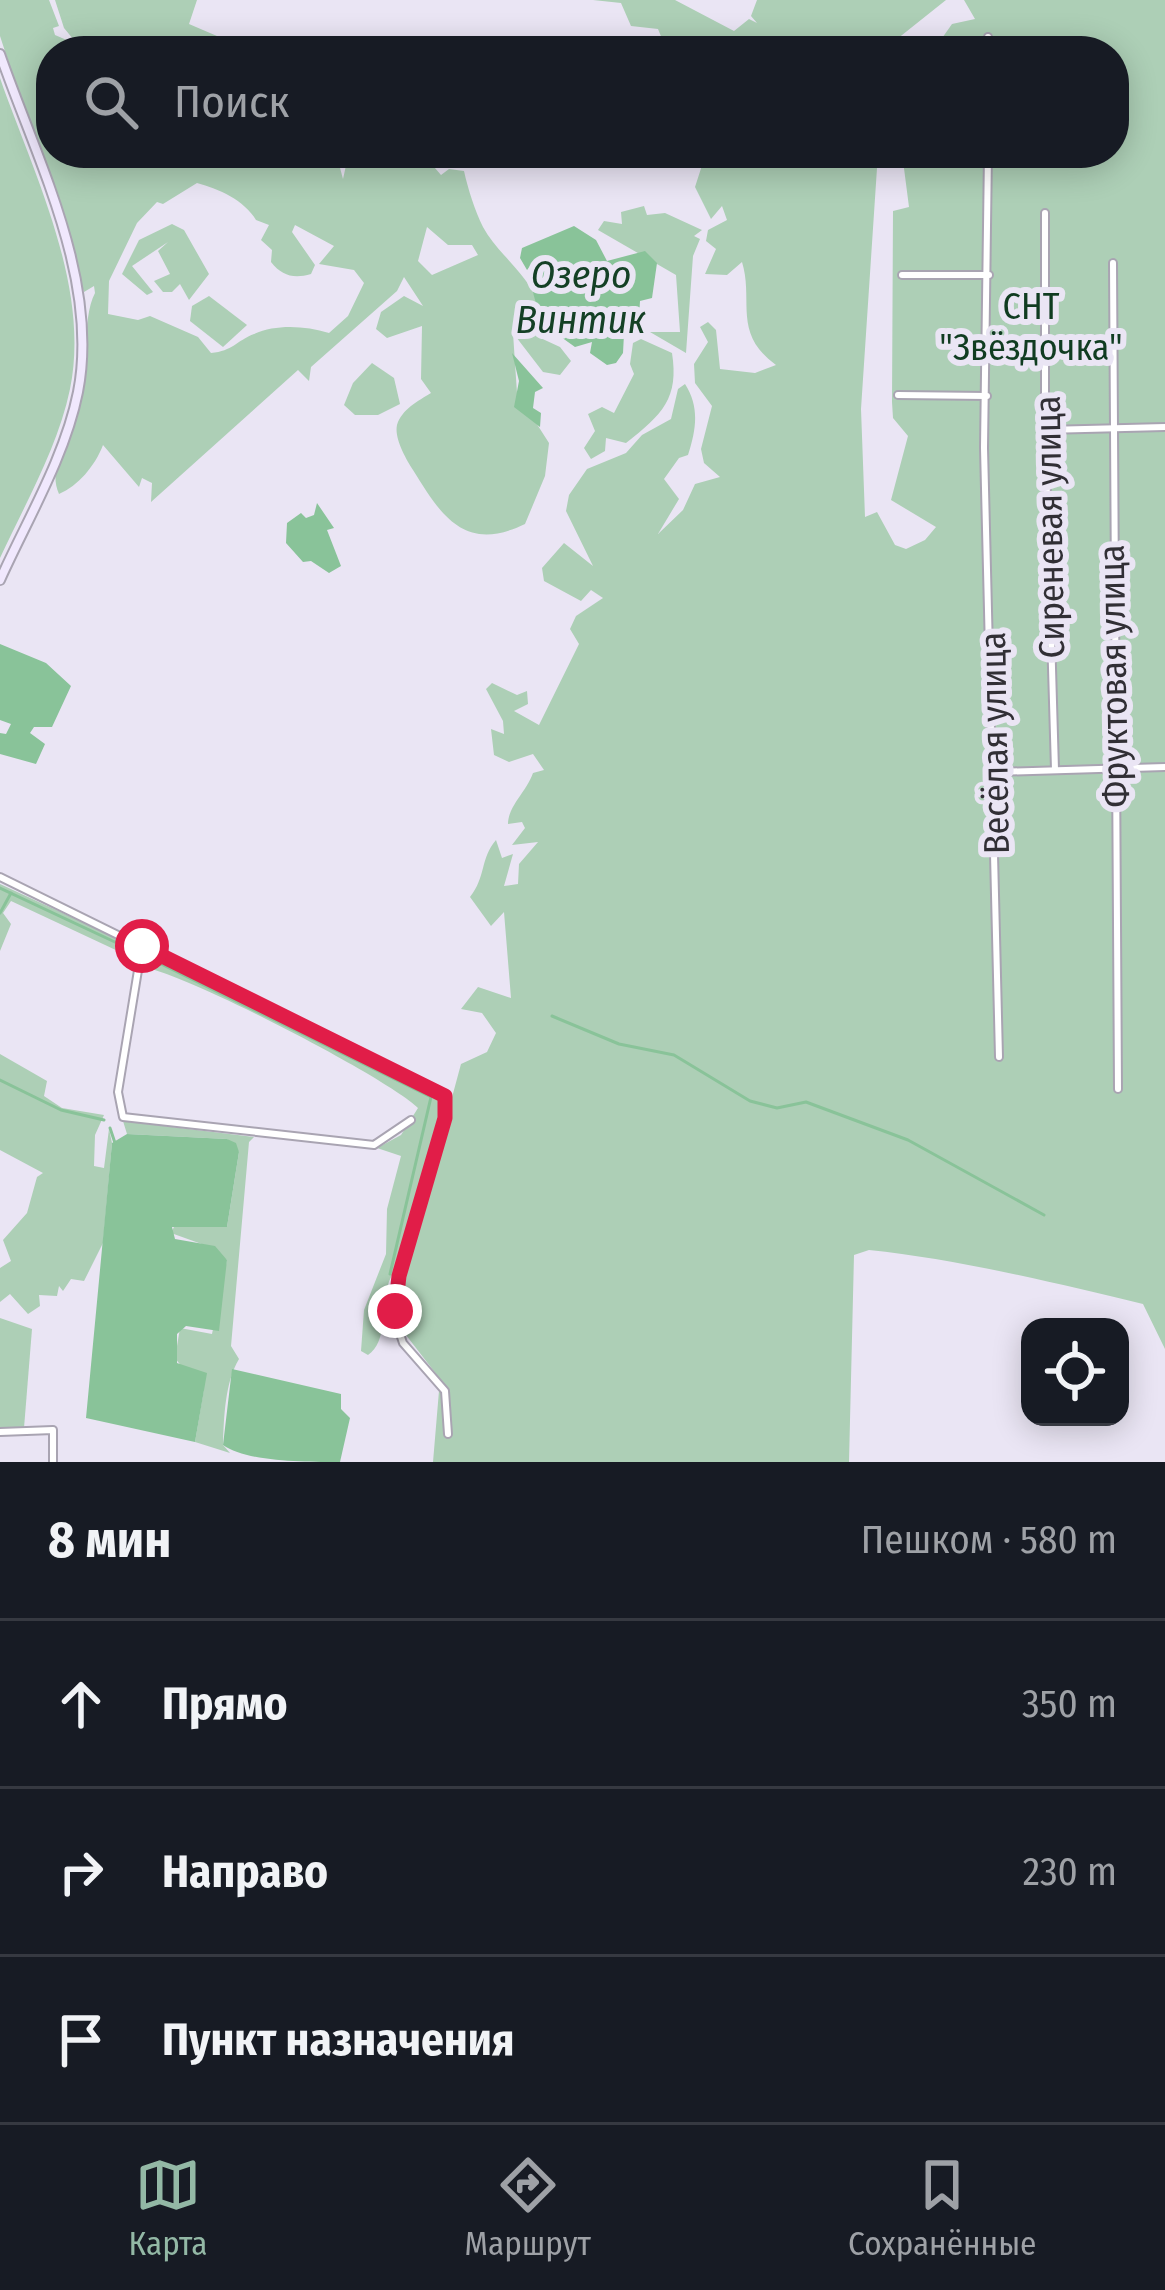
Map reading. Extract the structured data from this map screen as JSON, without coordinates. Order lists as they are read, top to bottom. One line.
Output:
{"streets":{"street":["Сиреневая улица","Фруктовая улица","Весёлая улица"]},"water":["Озеро Винтик"],"parks":["СНТ \"Звёздочка\""],"page":{"search":"Поиск","heading":["8 мин","Пешком · 580 m"],"list":[["Прямо","350 m"],["Направо","230 m"],"Пункт назначения"],"nav":["Карта","Маршрут","Сохранённые"]}}
